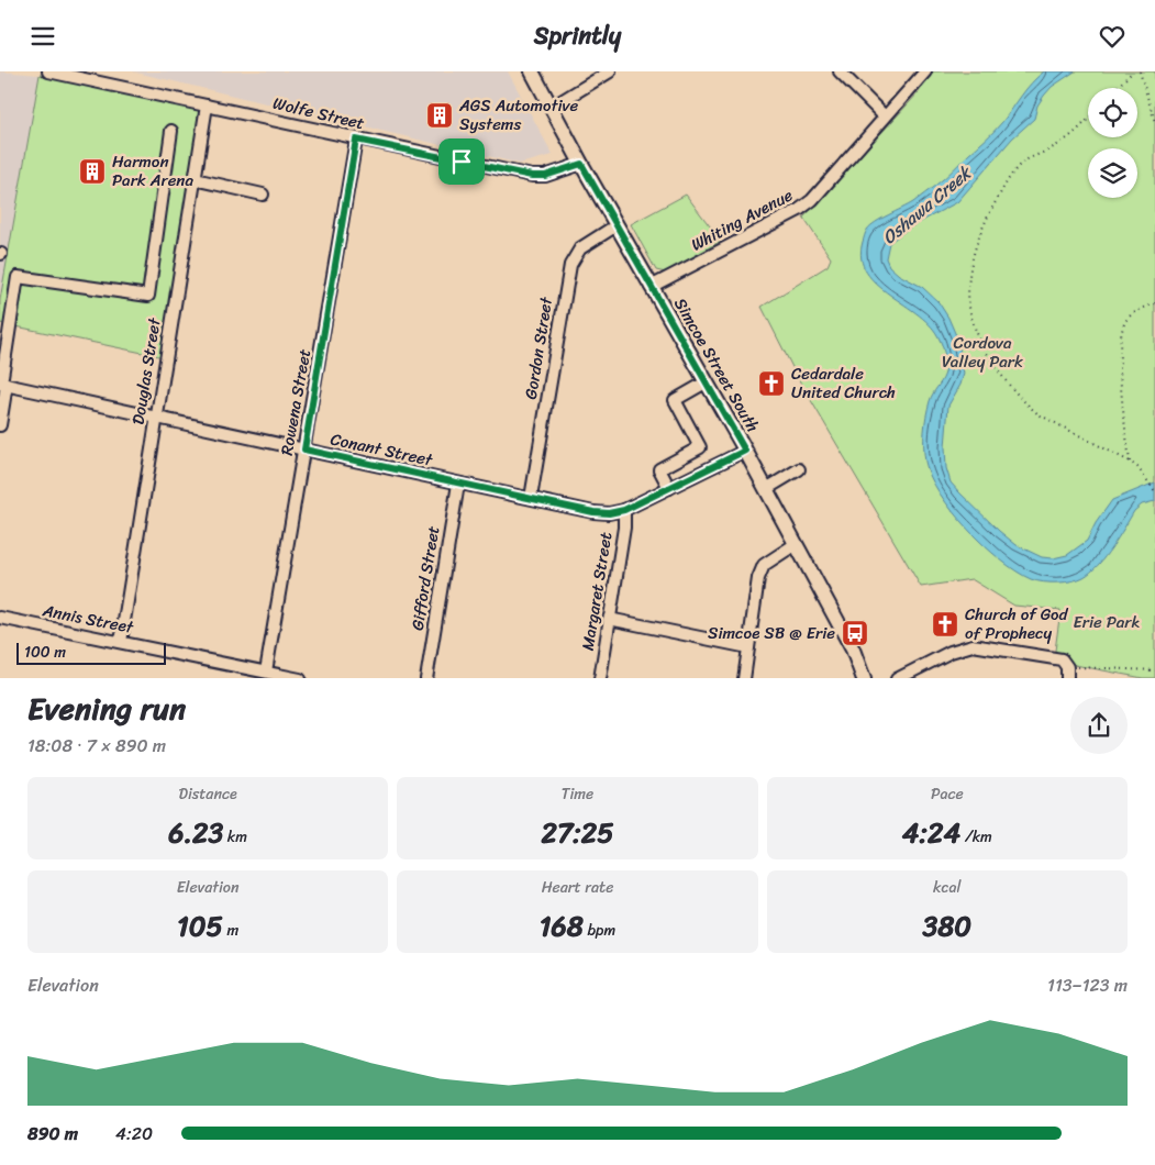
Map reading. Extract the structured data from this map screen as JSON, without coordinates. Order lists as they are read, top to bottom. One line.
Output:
{"streets":{"main road":["Simcoe Street South"],"street":["Wolfe Street","Whiting Avenue","Gordon Street","Douglas Street","Rowena Street","Conant Street","Gifford Street","Margaret Street","Annis Street"]},"crossings":[["Wolfe Street","Simcoe Street South"],["Wolfe Street","Douglas Street"],["Wolfe Street","Rowena Street"],["Whiting Avenue","Simcoe Street South"],["Gordon Street","Simcoe Street South"],["Gordon Street","Conant Street"],["Simcoe Street South","Conant Street"],["Douglas Street","Conant Street"],["Douglas Street","Annis Street"],["Rowena Street","Conant Street"],["Rowena Street","Annis Street"],["Conant Street","Gifford Street"],["Conant Street","Margaret Street"]],"water":["Oshawa Creek"],"parks":["Cordova Valley Park","Erie Park"],"places":{"building":["AGS Automotive Systems","Harmon Park Arena"],"church":["Cedardale United Church","Church of God of Prophecy"],"bus stop":["Simcoe SB @ Erie"]},"scale_bar":"100 m","page":{"header":"Sprintly","scale":"100 m","heading":["Evening run","18:08 · 7 × 890 m"],"stats":[["Distance","6.23 km"],["Time","27:25"],["Pace","4:24 /km"],["Elevation","105 m"],["Heart rate","168 bpm"],["kcal","380"]],"chart":["Elevation","113–123 m"],"list":[{"name":"890 m","note":"4:20"}]}}
